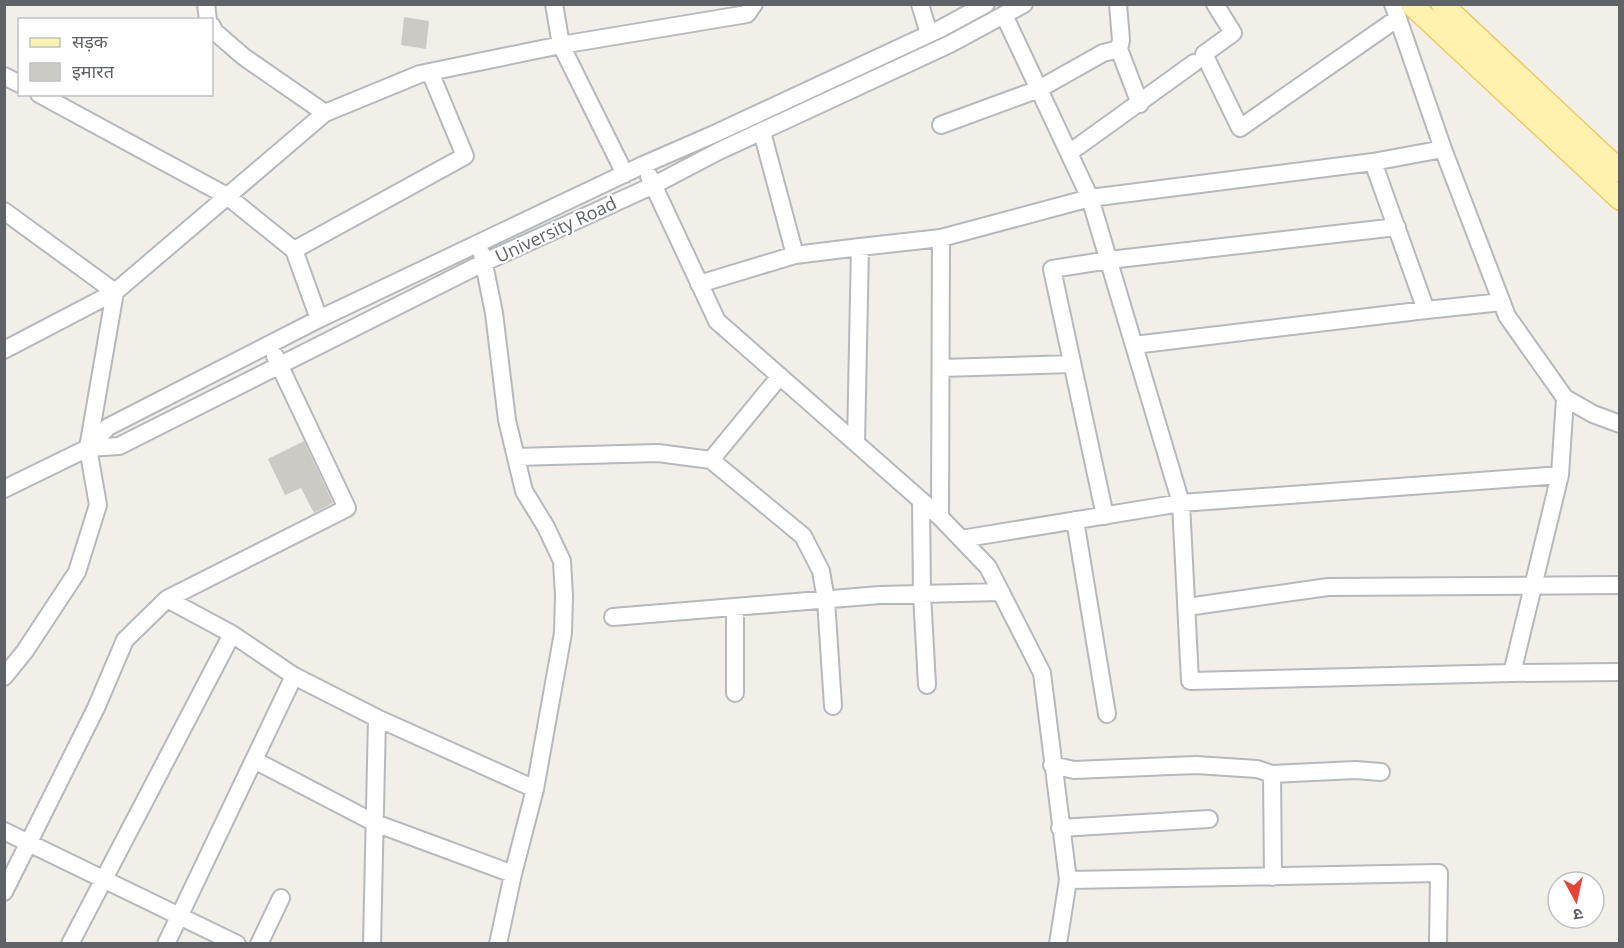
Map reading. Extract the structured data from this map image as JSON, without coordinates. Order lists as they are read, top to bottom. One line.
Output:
{"streets":{"street":["University Road"]},"legend":["सड़क","इमारत"],"north":"bottom"}
